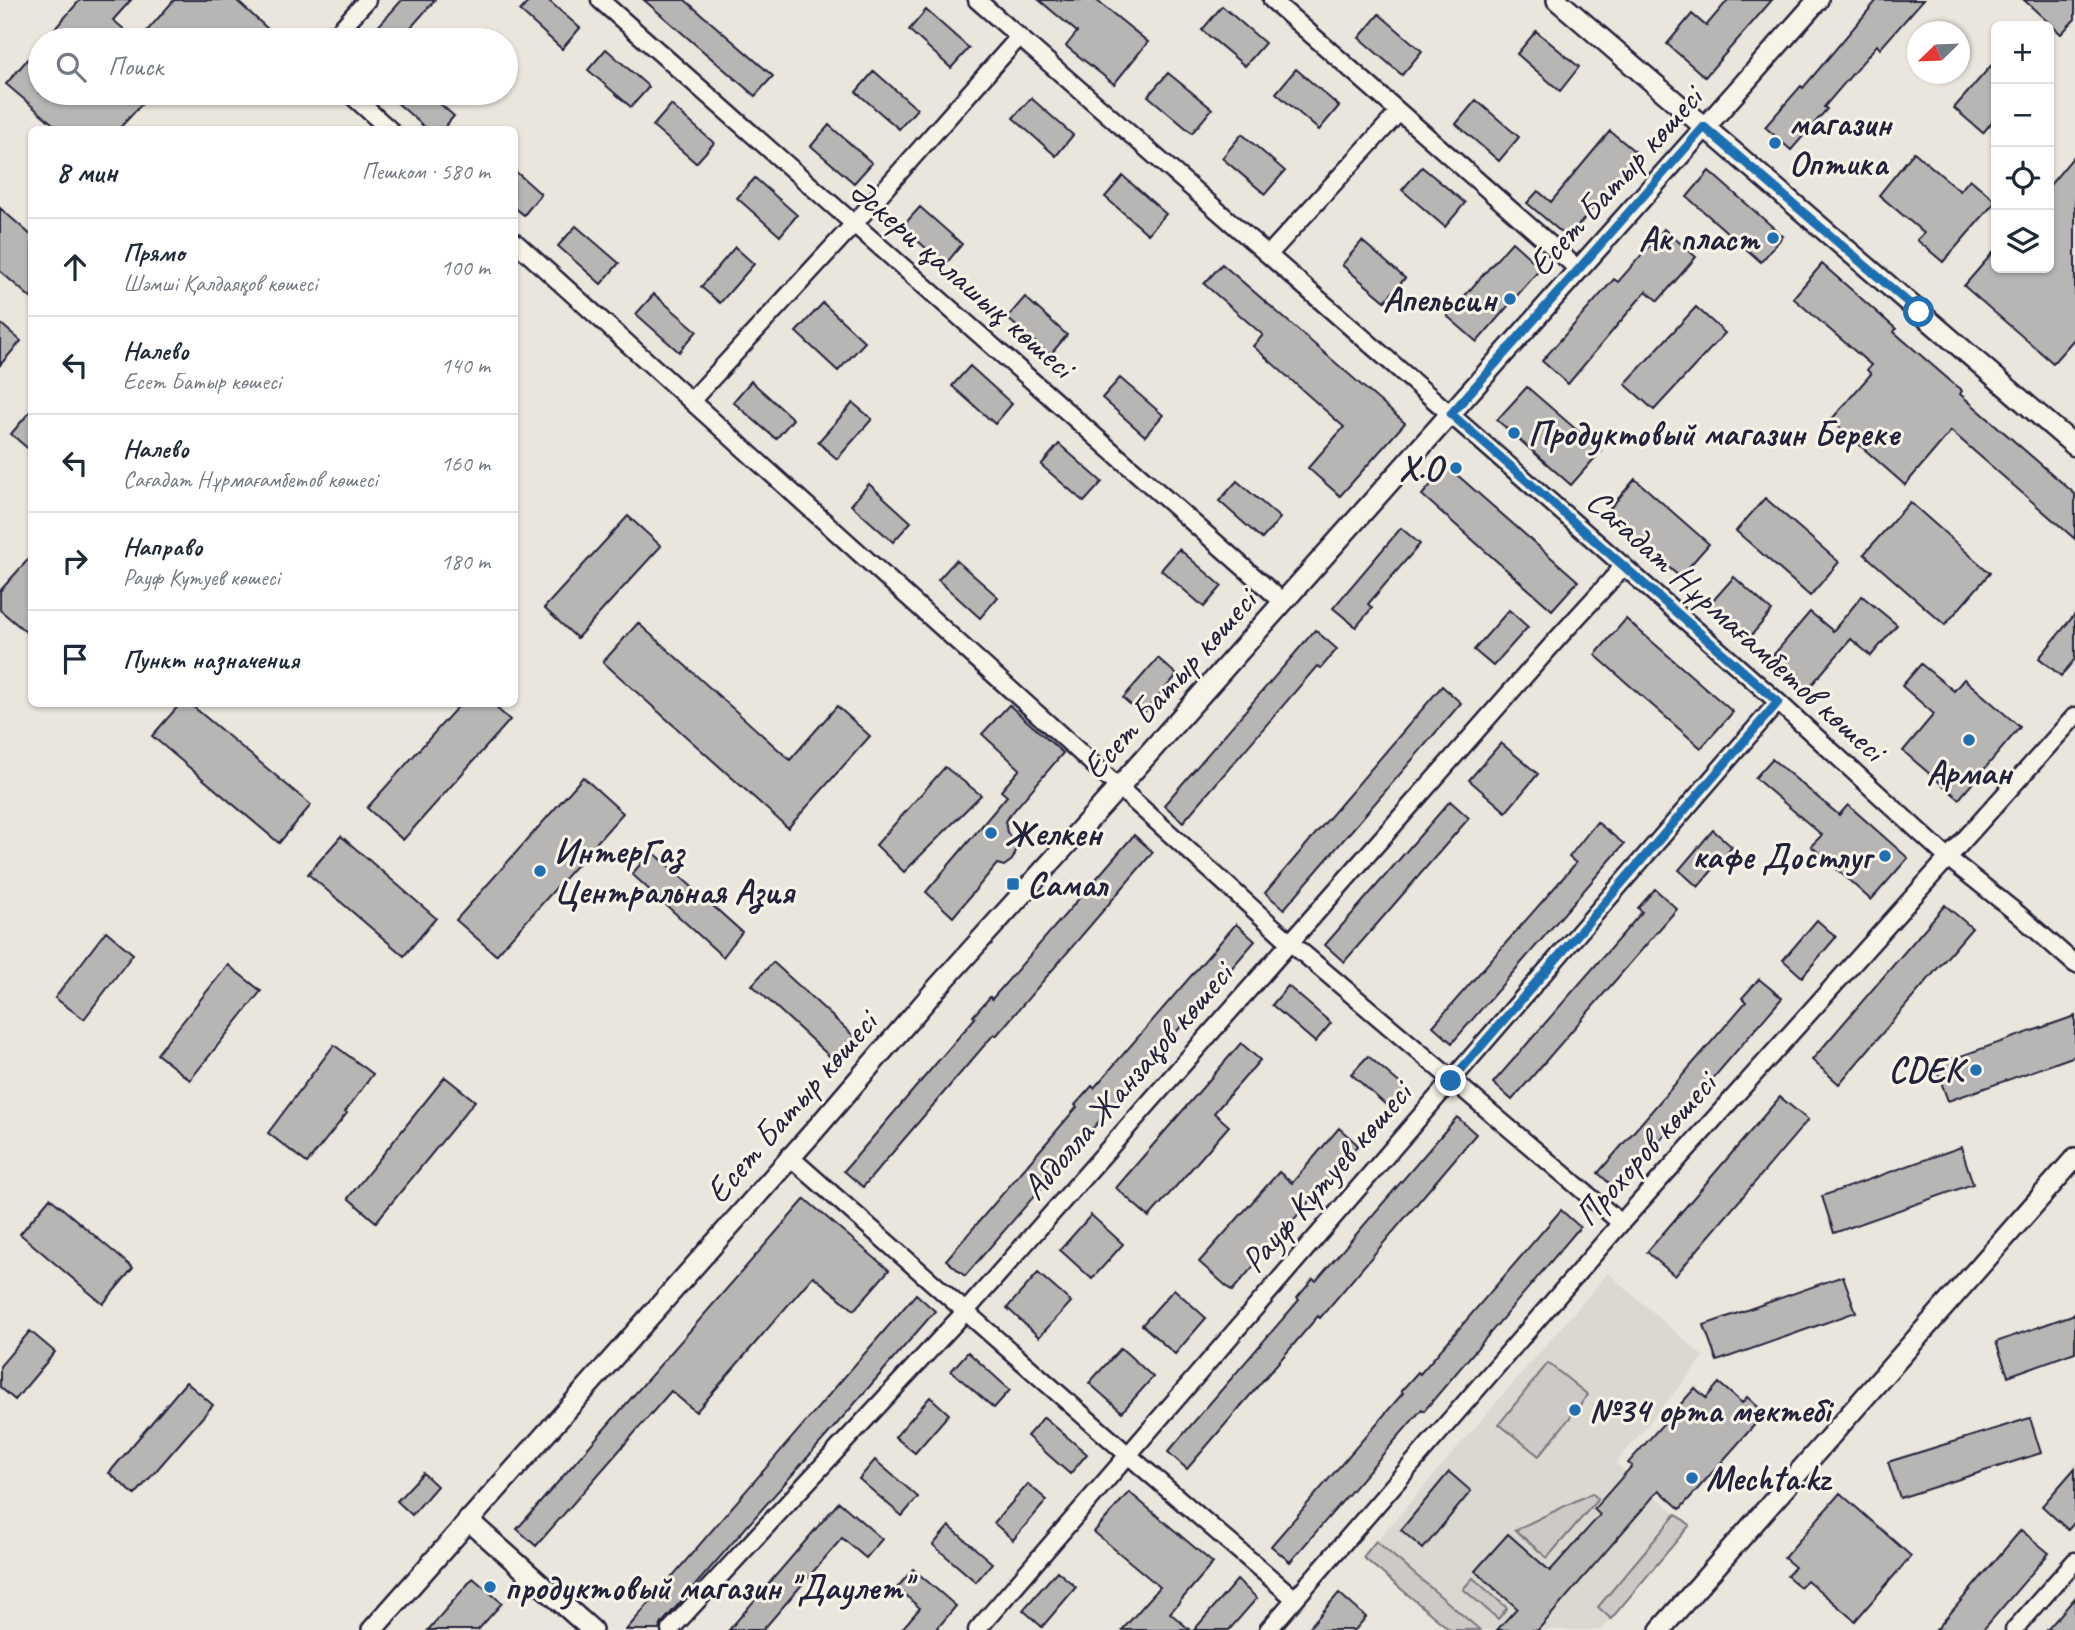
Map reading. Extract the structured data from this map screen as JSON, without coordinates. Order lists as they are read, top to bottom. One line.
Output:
{"streets":{"street":["Есет Батыр көшесі","Әскери қалашық көшесі","Сағадат Нұрмағамбетов көшесі","Абдолла Жанзақов көшесі","Прохоров көшесі","Рауф Кутуев көшесі"]},"crossings":[["Есет Батыр көшесі","Әскери қалашық көшесі"],["Есет Батыр көшесі","Сағадат Нұрмағамбетов көшесі"],["Сағадат Нұрмағамбетов көшесі","Абдолла Жанзақов көшесі"],["Сағадат Нұрмағамбетов көшесі","Прохоров көшесі"],["Сағадат Нұрмағамбетов көшесі","Рауф Кутуев көшесі"]],"places":{"other":["магазин Оптика","Ак пласт","Апельсин","Продуктовый магазин Береке","X.O","Арман","Желкен","кафе Достлуг","ИнтерГаз Центральная Азия","CDEK","№34 орта мектебі","Mechta.kz","продуктовый магазин \"Даулет\""],"transit":["Самал"]},"north":"bottom left","page":{"map_buttons":["+","−"],"search":"Поиск","heading":["8 мин","Пешком · 580 m"],"list":[["Прямо","Шәмші Қалдаяқов көшесі","100 m"],["Налево","Есет Батыр көшесі","140 m"],["Налево","Сағадат Нұрмағамбетов көшесі","160 m"],["Направо","Рауф Кутуев көшесі","180 m"],"Пункт назначения"]}}
